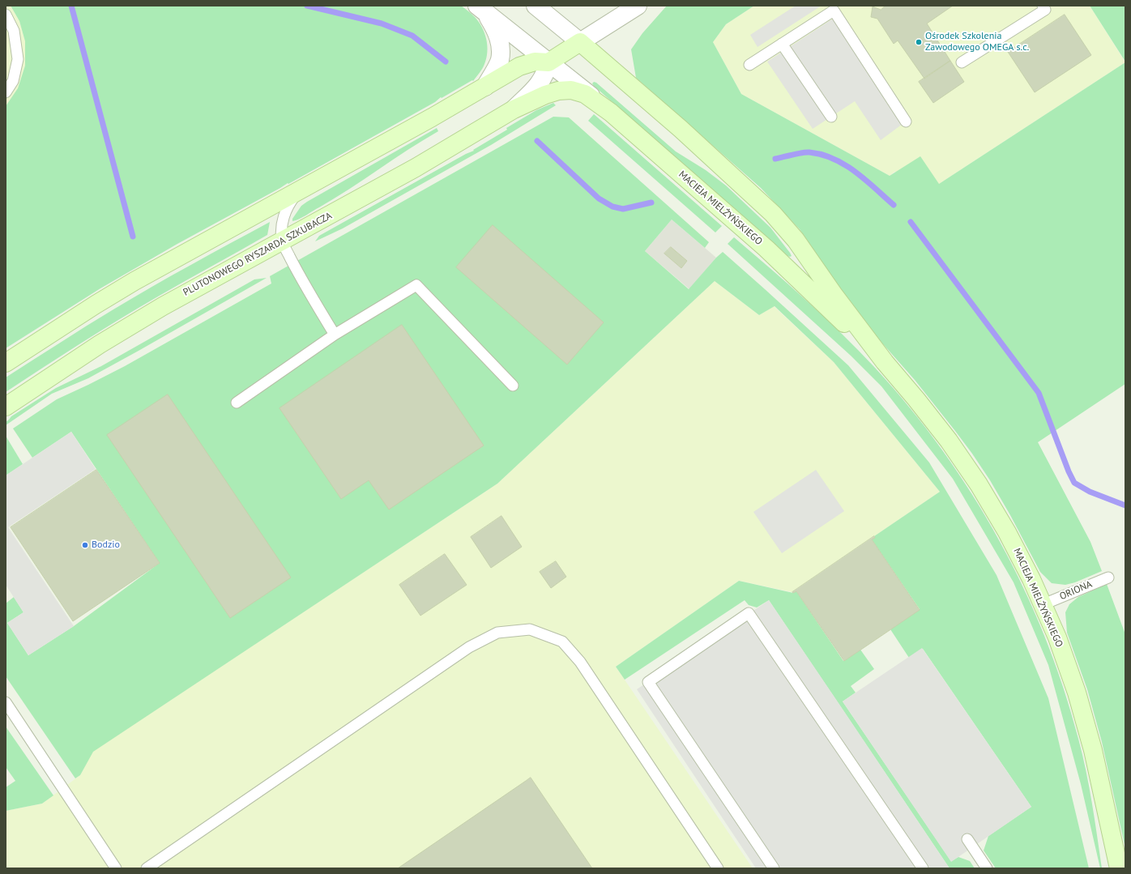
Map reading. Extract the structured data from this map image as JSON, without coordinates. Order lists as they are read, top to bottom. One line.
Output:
{"streets":{"street":["MACIEJA MIELŻYŃSKIEGO","PLUTONOWEGO RYSZARDA SZKUBACZA"],"lane":["ORIONA"]},"crossings":[["MACIEJA MIELŻYŃSKIEGO","PLUTONOWEGO RYSZARDA SZKUBACZA"],["MACIEJA MIELŻYŃSKIEGO","ORIONA"]],"places":["Ośrodek Szkolenia Zawodowego OMEGA s.c.","Bodzio"]}
